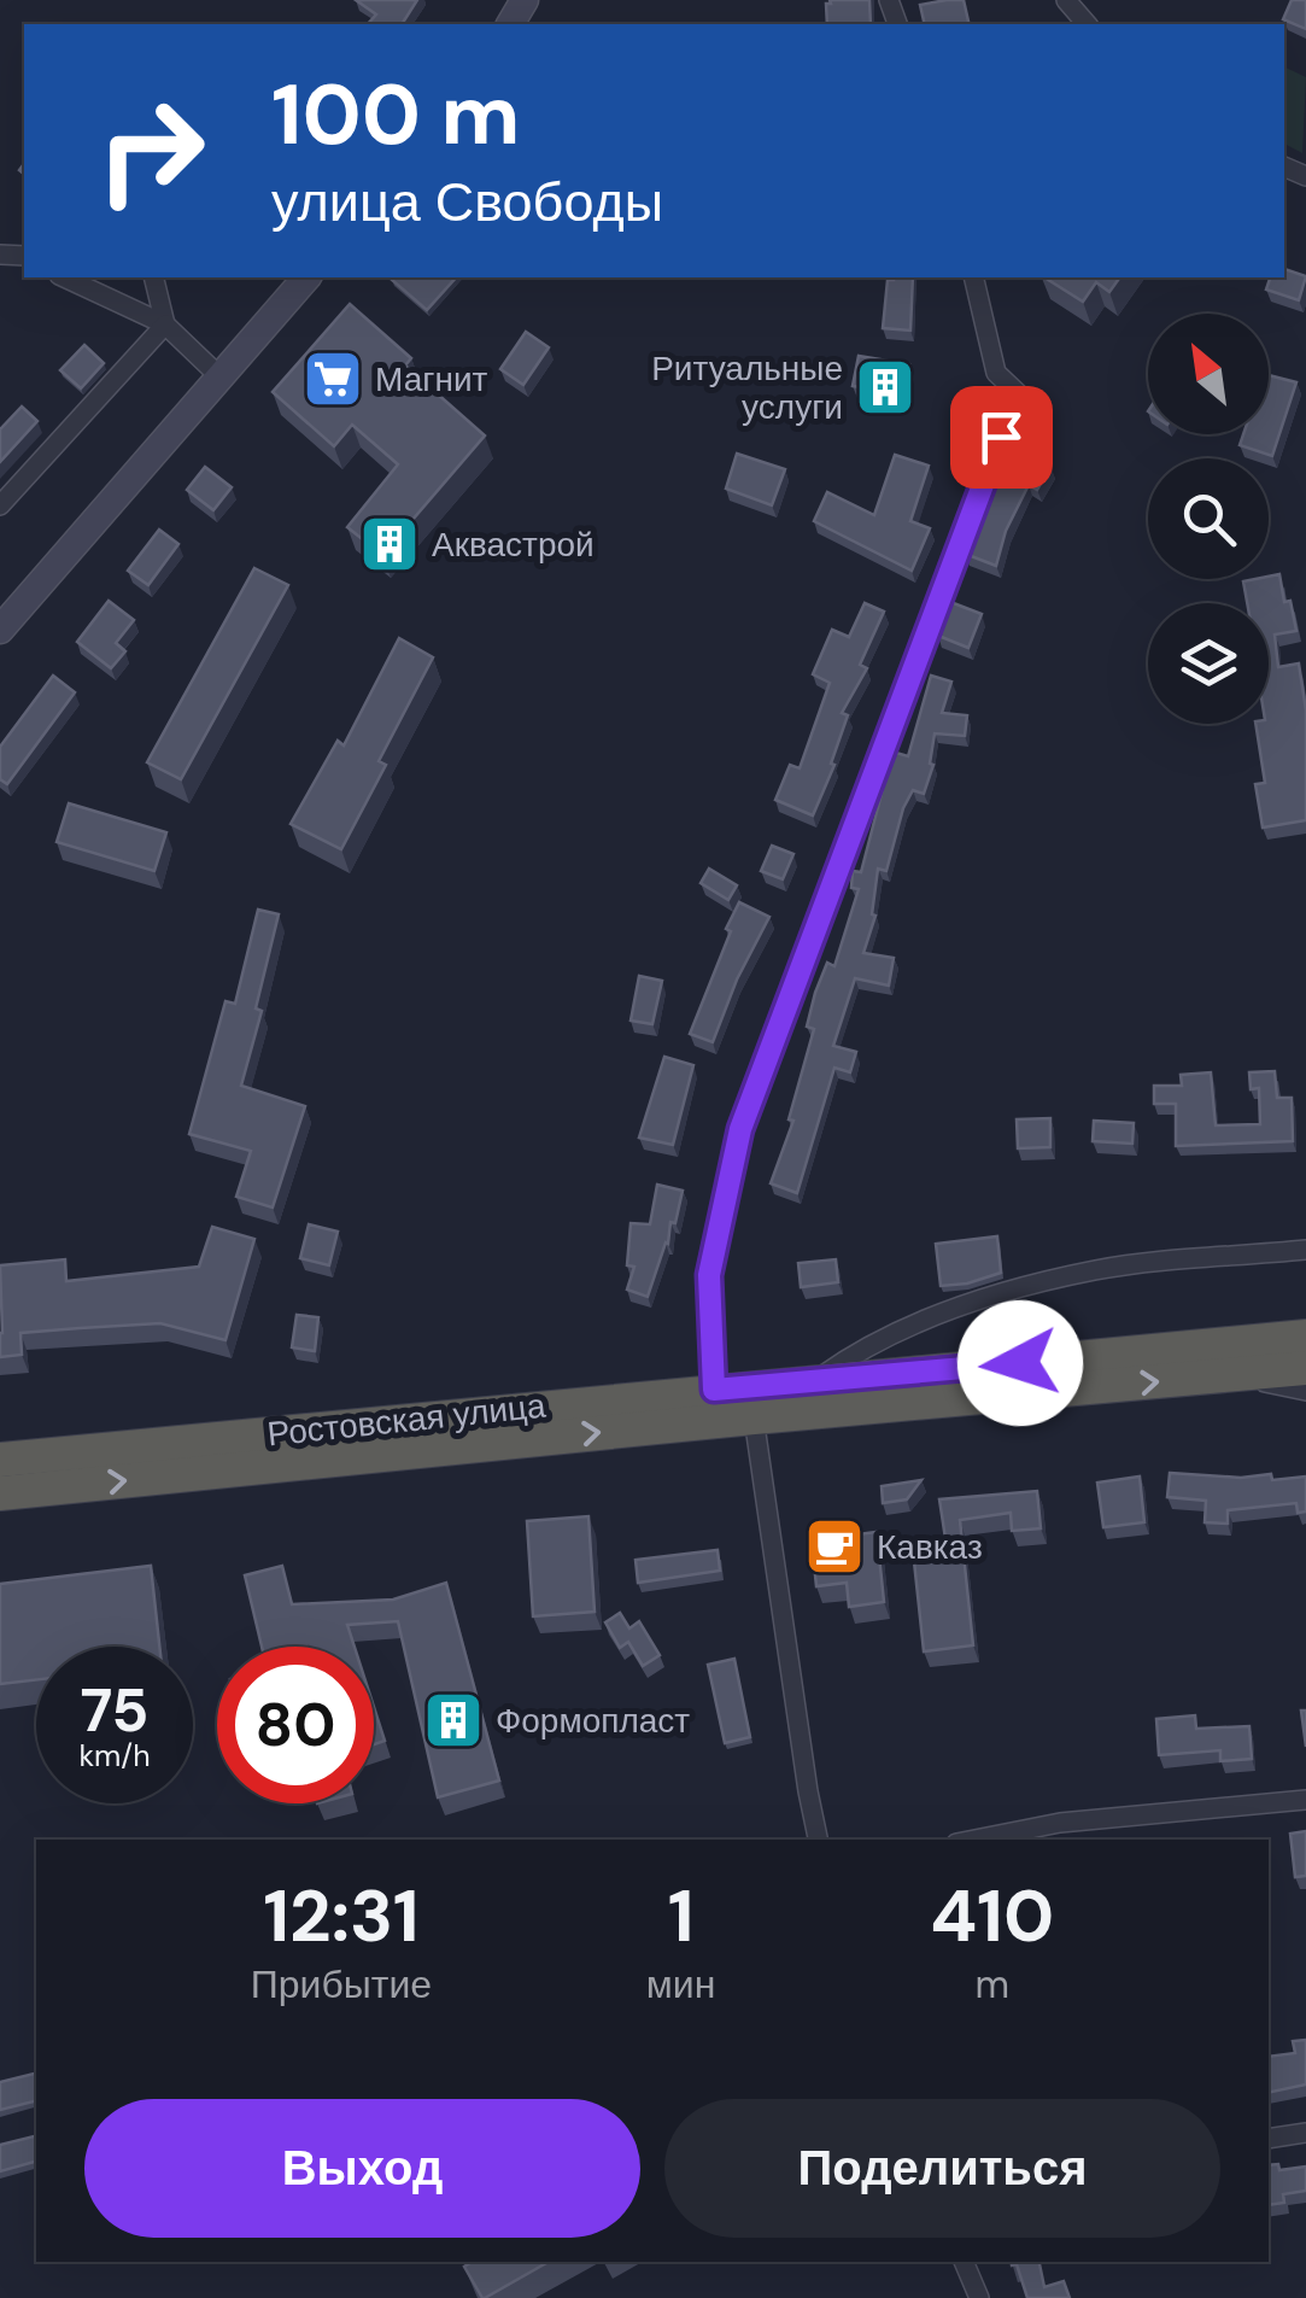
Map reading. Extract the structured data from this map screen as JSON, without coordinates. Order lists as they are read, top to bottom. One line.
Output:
{"streets":{"highway":["Ростовская улица"]},"places":{"supermarket":["Магнит"],"building":["Ритуальные услуги","Аквастрой","Формопласт"],"cafe":["Кавказ"]},"north":"top left","page":{"turn":["100 m","улица Свободы"],"speed":"75 km/h","limit":"80","eta":["12:31","Прибытие","1","мин","410","m"],"buttons":["Выход","Поделиться"]}}
